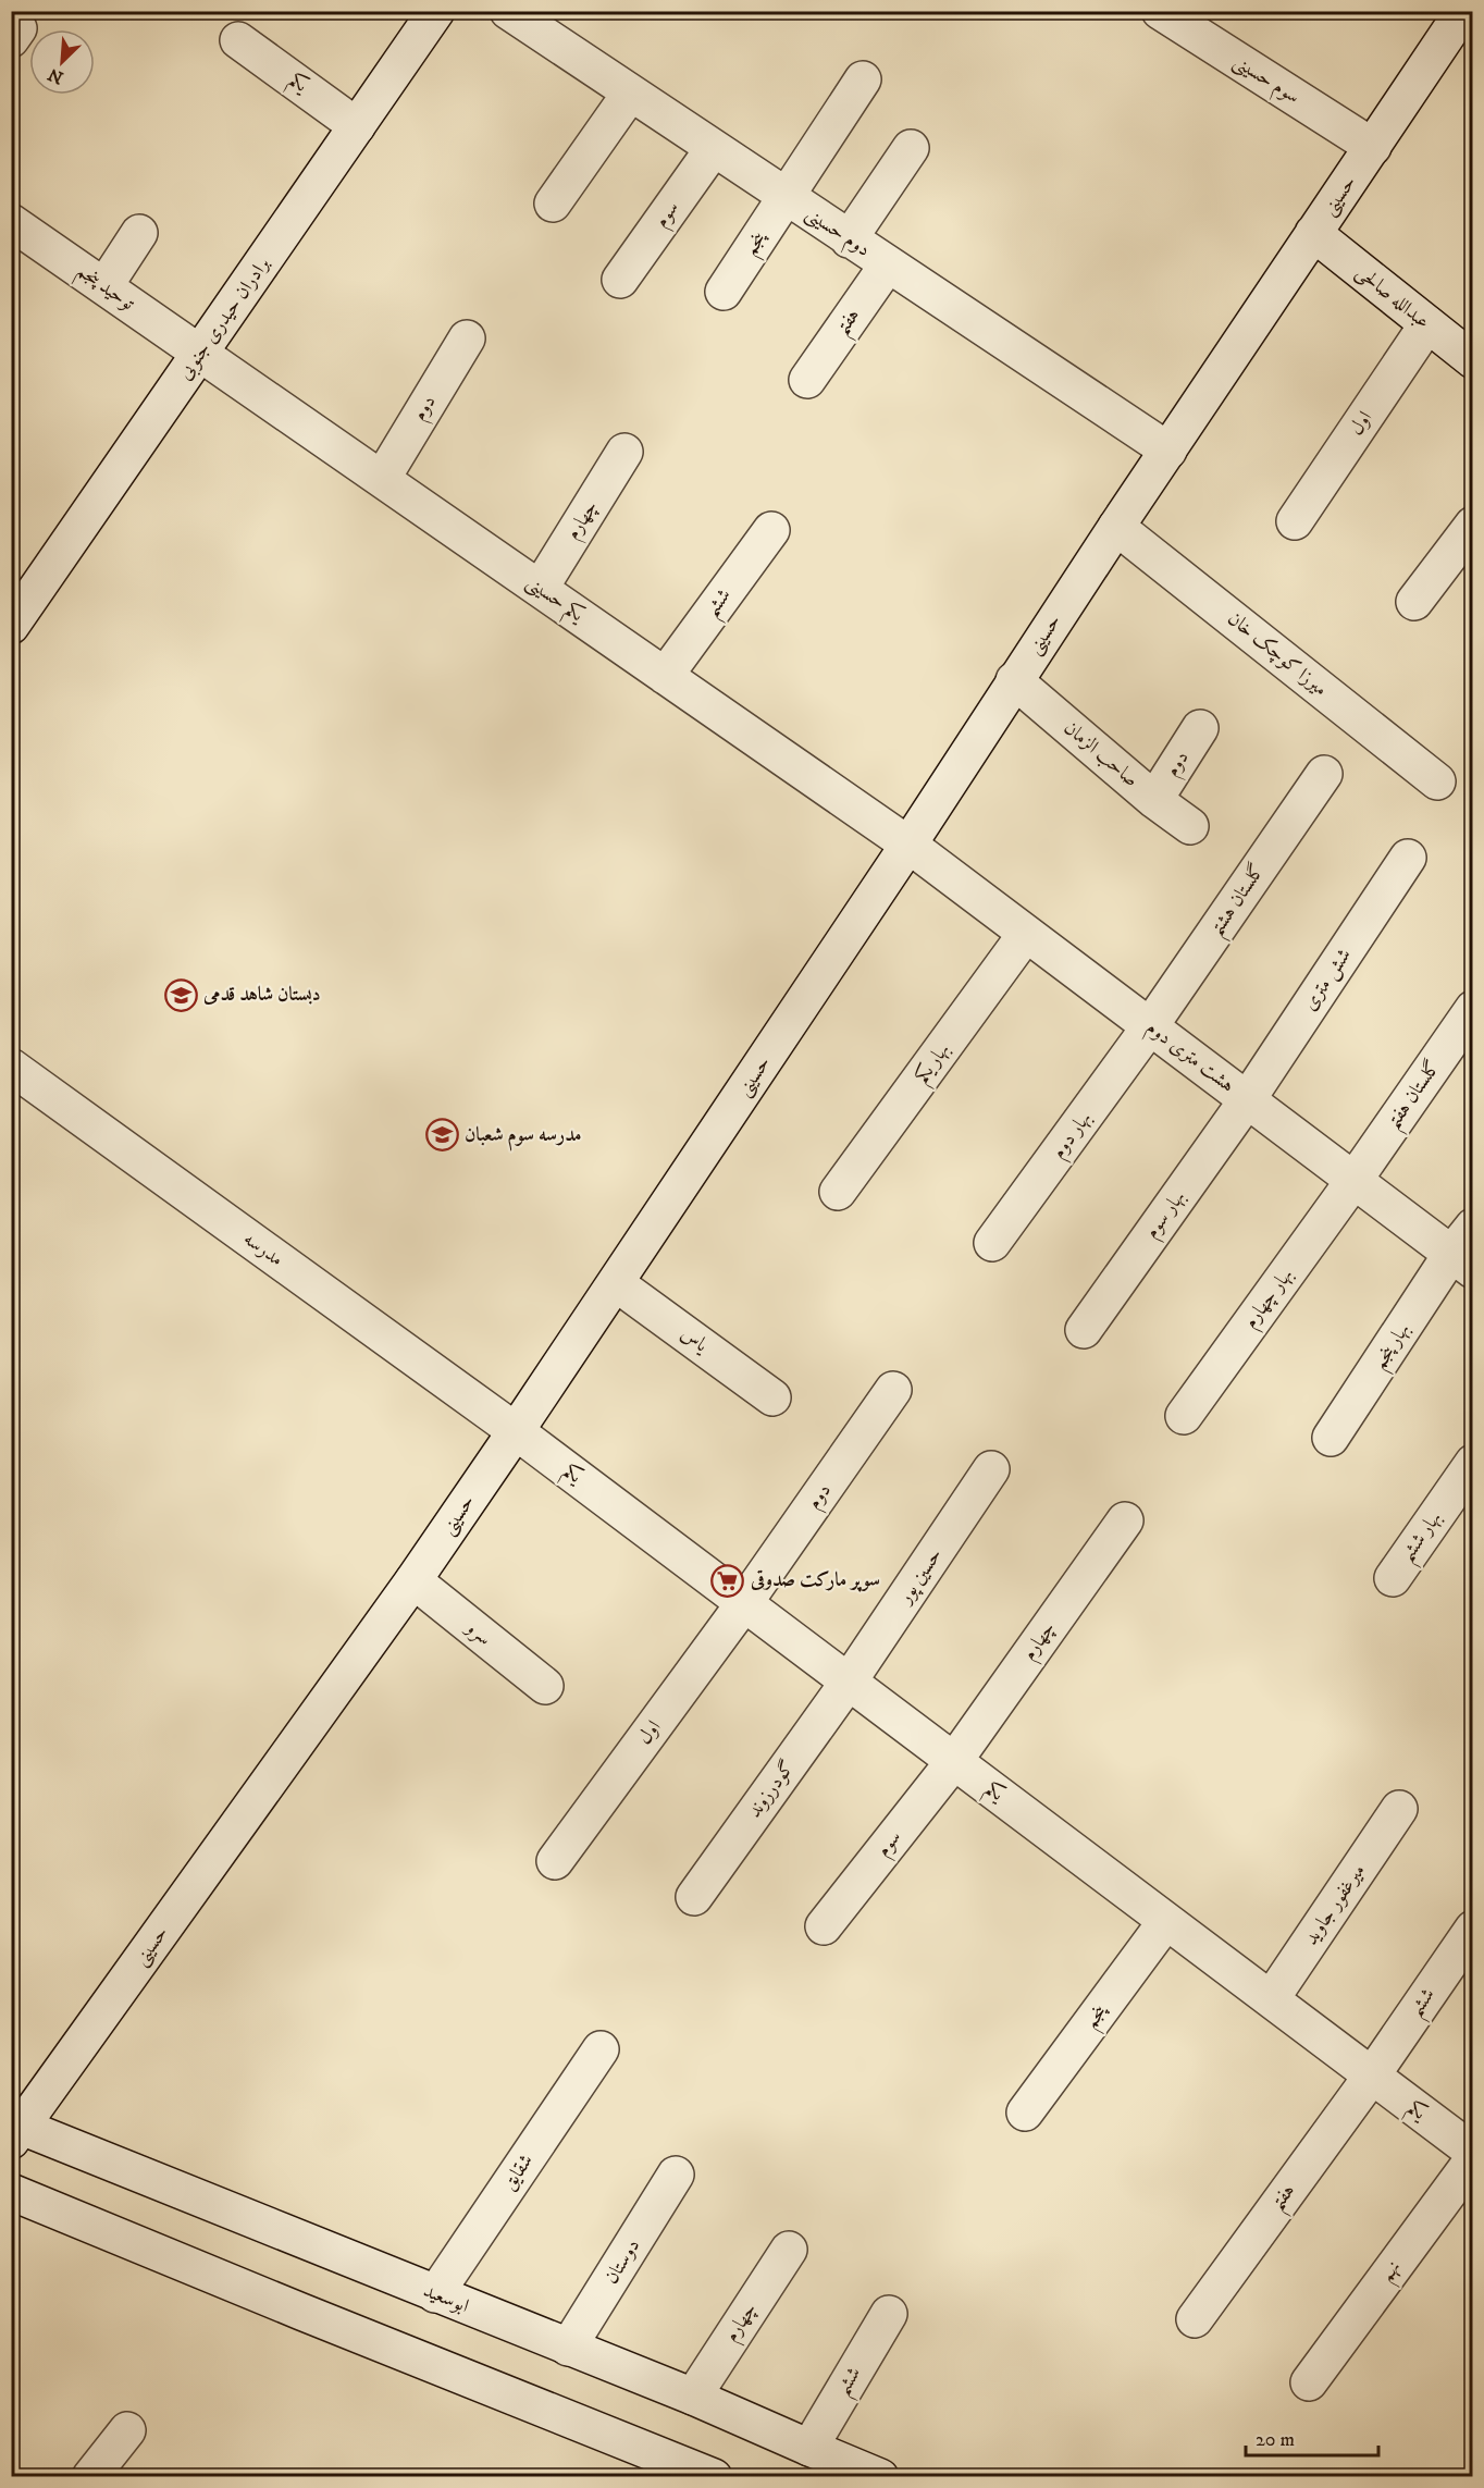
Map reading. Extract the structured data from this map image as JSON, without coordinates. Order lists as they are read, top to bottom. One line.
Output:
{"streets":{"street":["سوم حسینی","یکم","حسینی","سوم","دوم حسینی","پنجم","توحید پنجم","عبدالله صالحی","برادران حیدری جنوبی","هفتم","دوم","اول","چهارم","یکم حسینی","ششم","میرزا کوچک خان","صاحب الزمان","گلستان هشتم","شش متری","هشت متری دوم","بهار یکم","گلستان هفتم","بهار دوم","بهار سوم","مدرسه","بهار چهارم","یاس","بهار پنجم","بهار ششم","حسین پور","سرو","گودرزوند","میرغفور جاوید","شقایق","دوستان","نهم","ابوسعید"]},"crossings":[["سوم حسینی","حسینی"],["یکم","حسینی"],["یکم","سوم"],["یکم","پنجم"],["یکم","برادران حیدری جنوبی"],["یکم","هفتم"],["یکم","دوم"],["یکم","اول"],["یکم","چهارم"],["یکم","ششم"],["یکم","مدرسه"],["یکم","حسین پور"],["یکم","گودرزوند"],["یکم","میرغفور جاوید"],["حسینی","دوم حسینی"],["حسینی","عبدالله صالحی"],["حسینی","یکم حسینی"],["حسینی","میرزا کوچک خان"],["حسینی","صاحب الزمان"],["حسینی","هشت متری دوم"],["حسینی","مدرسه"],["حسینی","یاس"],["حسینی","سرو"],["حسینی","ابوسعید"],["سوم","دوم حسینی"],["سوم","چهارم"],["دوم حسینی","پنجم"],["دوم حسینی","هفتم"],["توحید پنجم","برادران حیدری جنوبی"],["توحید پنجم","یکم حسینی"],["عبدالله صالحی","اول"],["برادران حیدری جنوبی","یکم حسینی"],["هفتم","ششم"],["دوم","اول"],["دوم","یکم حسینی"],["دوم","صاحب الزمان"],["چهارم","یکم حسینی"],["چهارم","ابوسعید"],["یکم حسینی","ششم"],["یکم حسینی","هشت متری دوم"],["ششم","ابوسعید"],["گلستان هشتم","هشت متری دوم"],["گلستان هشتم","بهار دوم"],["شش متری","هشت متری دوم"],["شش متری","بهار سوم"],["هشت متری دوم","بهار یکم"],["هشت متری دوم","گلستان هفتم"],["هشت متری دوم","بهار دوم"],["هشت متری دوم","بهار سوم"],["هشت متری دوم","بهار چهارم"],["هشت متری دوم","بهار پنجم"],["گلستان هفتم","بهار چهارم"],["حسین پور","گودرزوند"],["شقایق","ابوسعید"],["دوستان","ابوسعید"]],"places":{"school or university":["دبستان شاهد قدمی","مدرسه سوم شعبان"],"supermarket":["سوپر مارکت صدوقی"]},"scale_bar":"20 m","north":"bottom left"}
